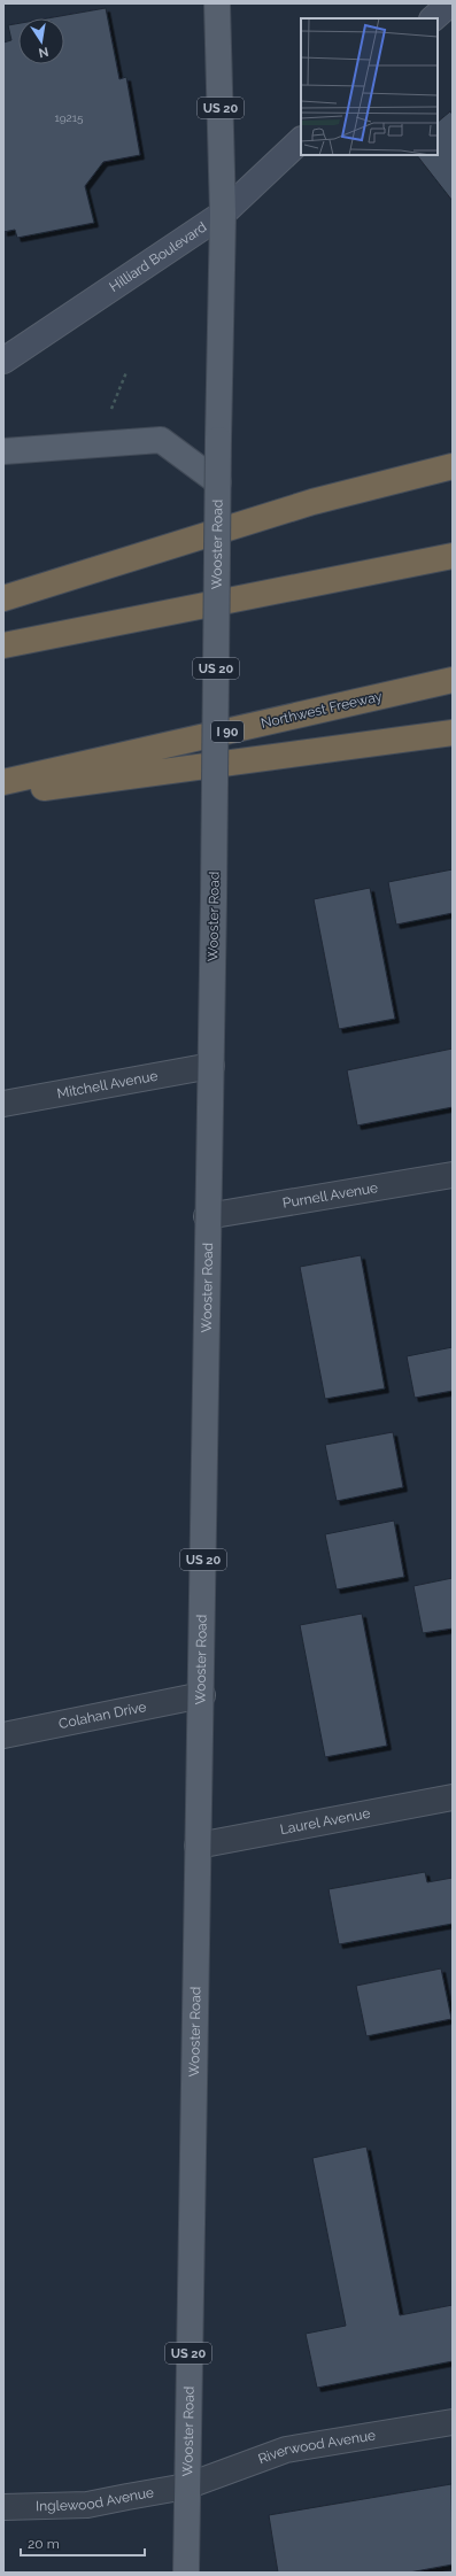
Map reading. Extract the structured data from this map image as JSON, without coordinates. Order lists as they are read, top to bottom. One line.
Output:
{"streets":{"highway":["Northwest Freeway","I 90"],"main road":["US 20","Hilliard Boulevard","Wooster Road"],"street":["Mitchell Avenue","Purnell Avenue","Colahan Drive","Laurel Avenue","Riverwood Avenue","Inglewood Avenue"]},"crossings":[["Hilliard Boulevard","Wooster Road"],["Wooster Road","Mitchell Avenue"],["Wooster Road","Purnell Avenue"],["Wooster Road","Colahan Drive"],["Wooster Road","Laurel Avenue"],["Wooster Road","Riverwood Avenue"],["Wooster Road","Inglewood Avenue"],["Riverwood Avenue","Inglewood Avenue"]],"house_numbers":["19215"],"scale_bar":"20 m","north":"bottom"}
